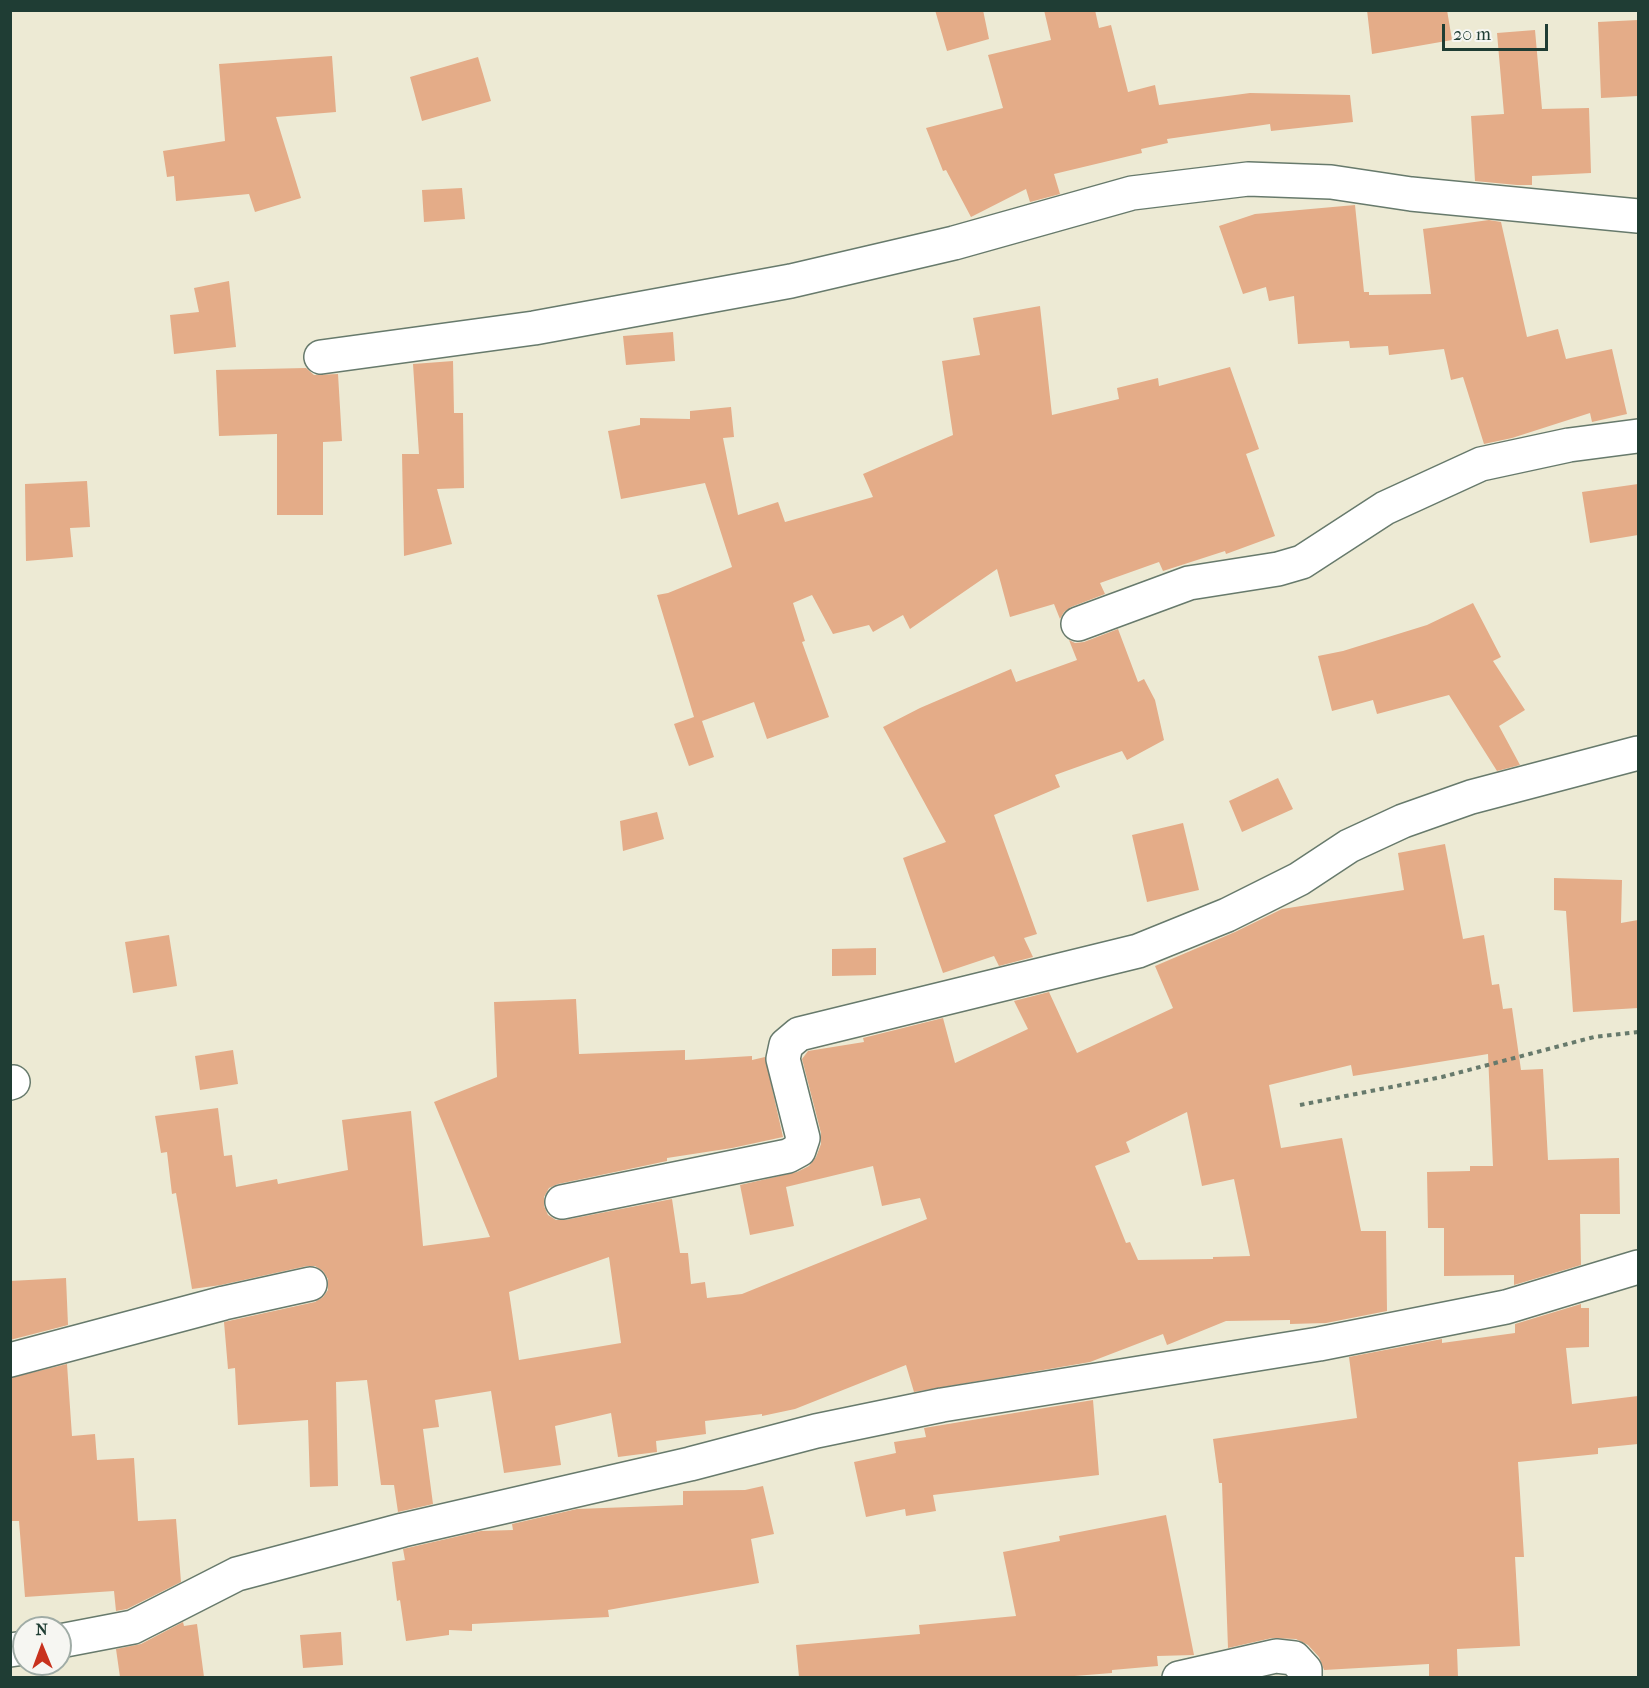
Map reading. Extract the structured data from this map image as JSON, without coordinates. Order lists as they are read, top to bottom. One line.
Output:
{"scale_bar":"20 m","north":"top"}
